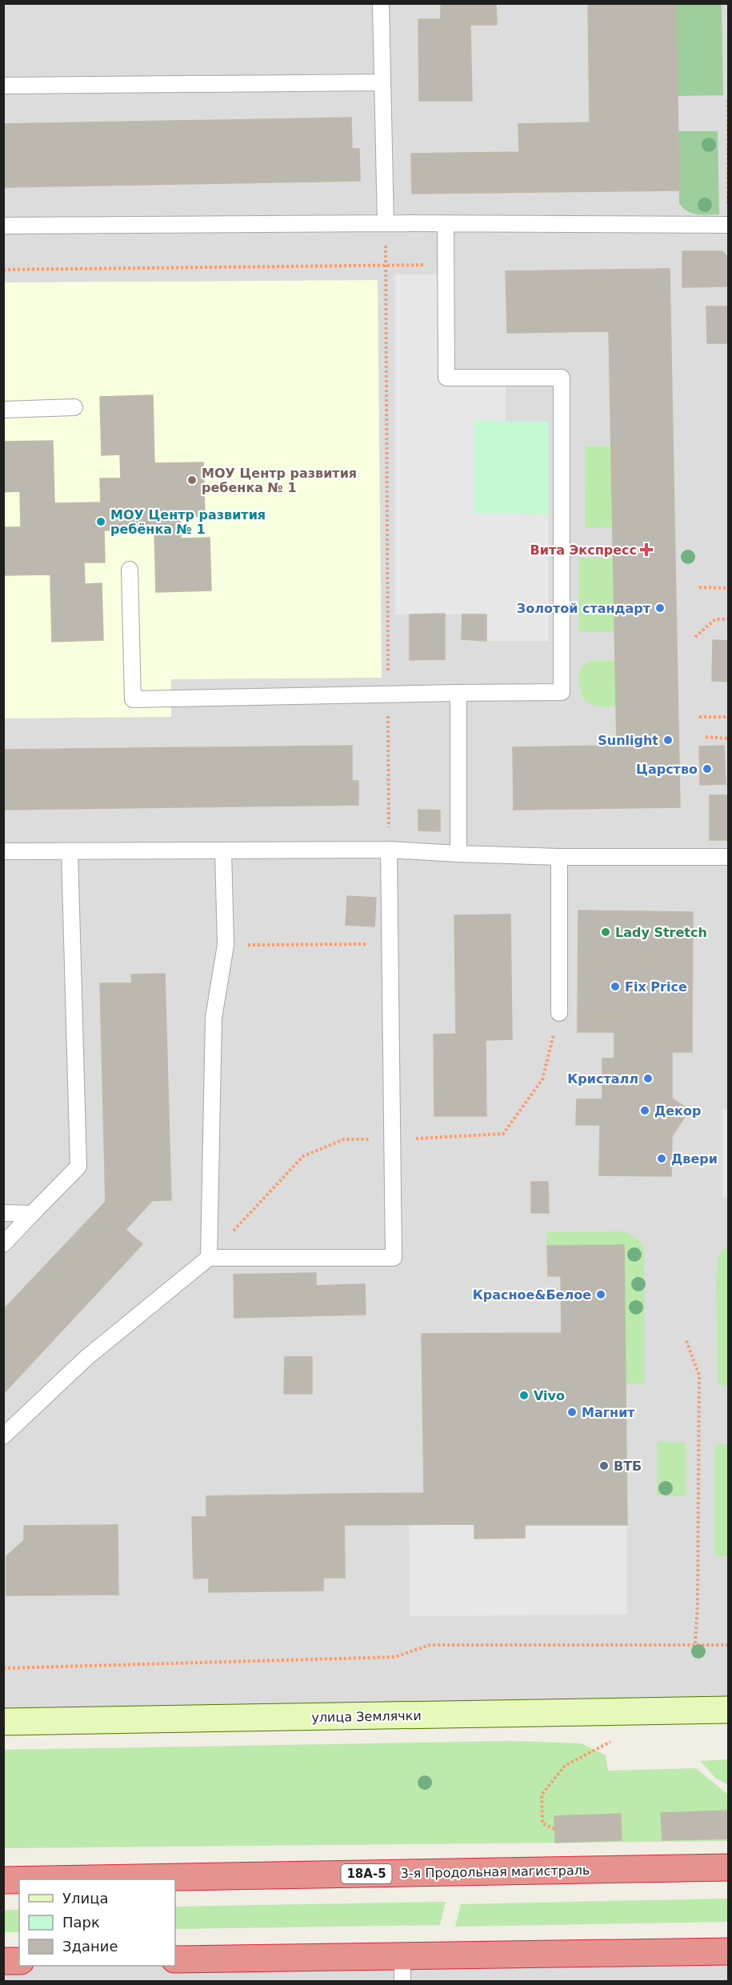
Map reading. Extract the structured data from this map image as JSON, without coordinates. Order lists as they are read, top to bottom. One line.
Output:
{"streets":{"highway":["3-я Продольная магистраль","18А-5"],"main road":["улица Землячки"]},"places":{"other":["МОУ Центр развития ребенка № 1","МОУ Центр развития ребёнка № 1","Золотой стандарт","Sunlight","Царство","Lady Stretch","Fix Price","Кристалл","Декор","Двери","Красное&Белое","Vivo","Магнит","ВТБ"],"health":["Вита Экспресс"]},"legend":["Улица","Парк","Здание"]}
